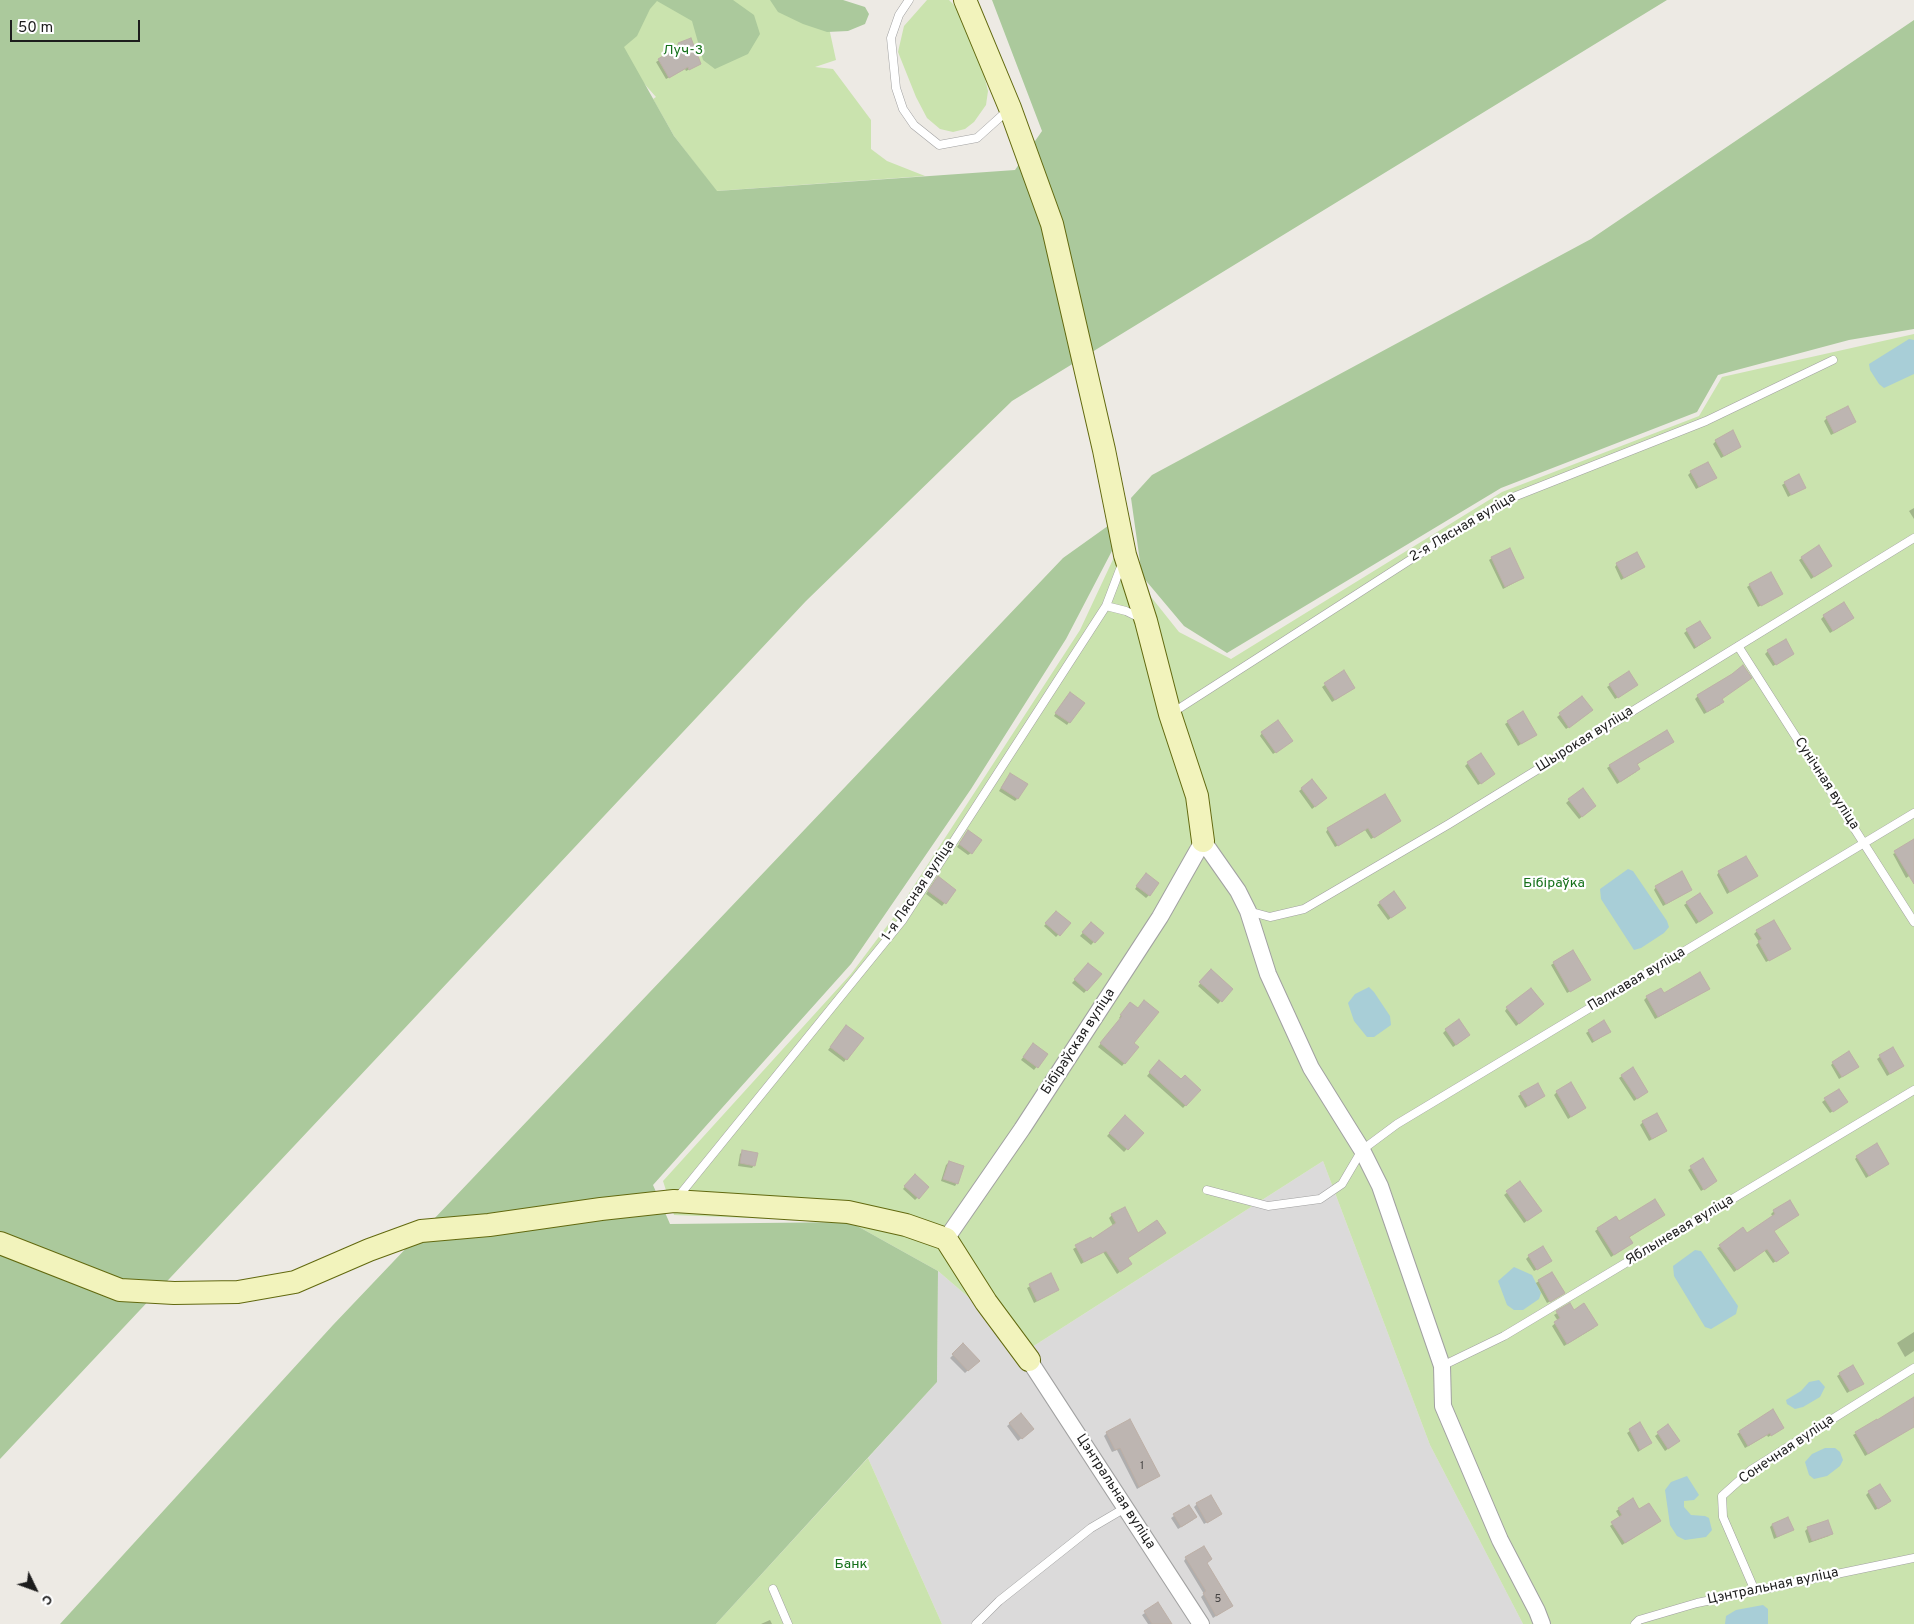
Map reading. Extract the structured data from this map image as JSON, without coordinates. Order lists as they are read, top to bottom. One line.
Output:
{"streets":{"street":["Бібіраўская вуліца","Цэнтральная вуліца"],"lane":["2-я Лясная вуліца","Шырокая вуліца","Сунічная вуліца","1-я Лясная вуліца","Палкавая вуліца","Яблыневая вуліца","Сонечная вуліца"]},"crossings":[["Шырокая вуліца","Сунічная вуліца"],["Сунічная вуліца","Палкавая вуліца"],["Сонечная вуліца","Цэнтральная вуліца"]],"parks":["Луч-3","Бібіраўка","Банк"],"house_numbers":["1","5"],"scale_bar":"50 m","north":"bottom right"}
